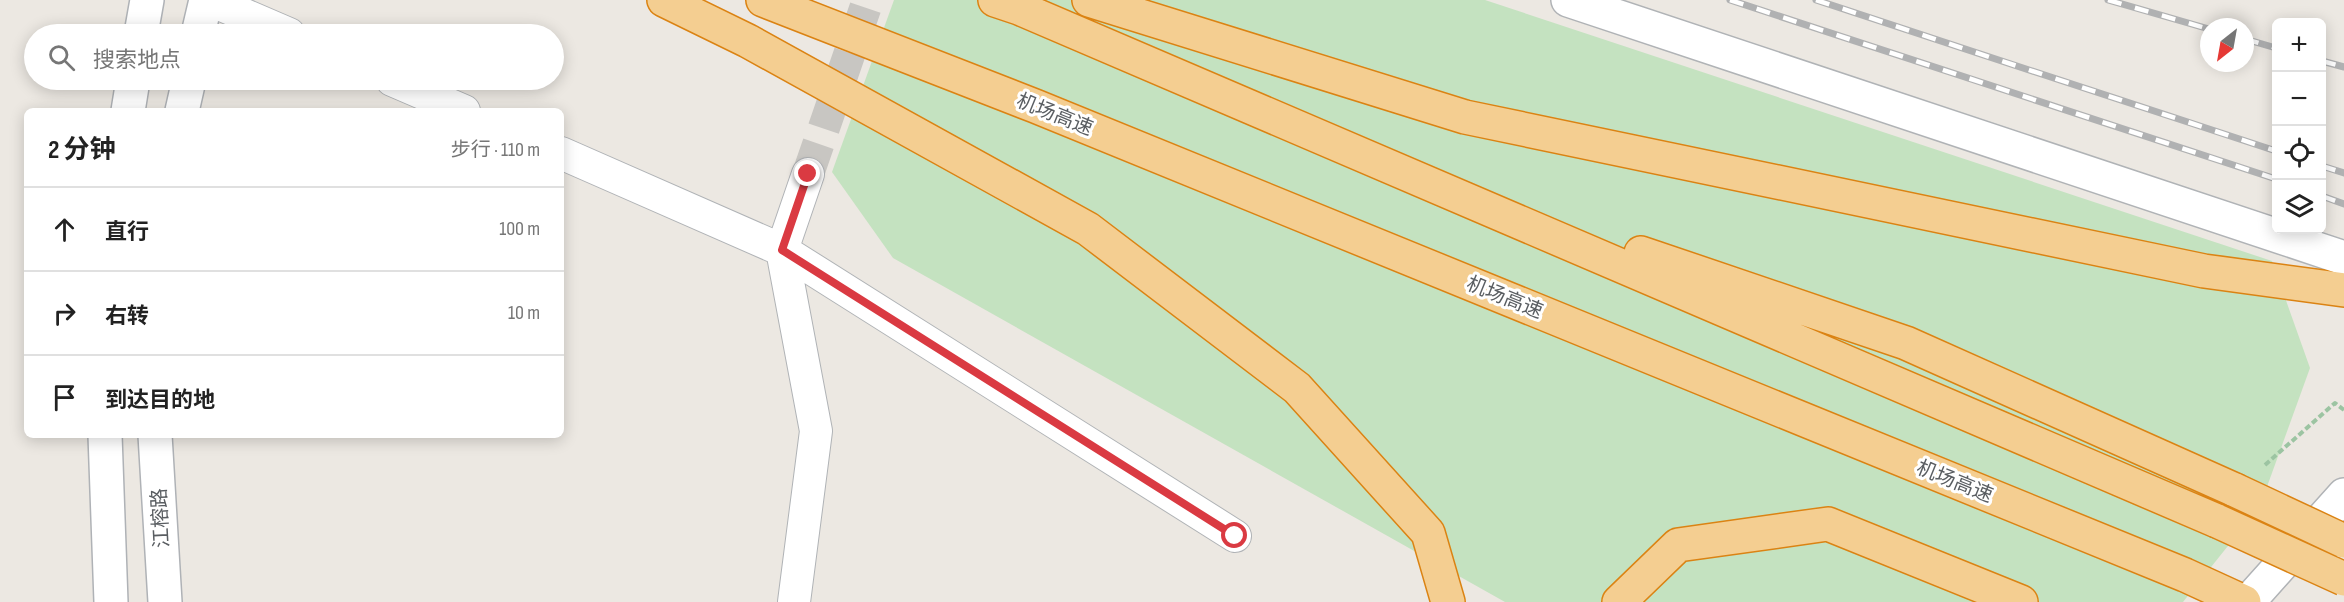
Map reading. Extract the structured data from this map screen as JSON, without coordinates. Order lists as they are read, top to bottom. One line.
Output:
{"streets":{"highway":["机场高速"],"street":["江榕路"]},"north":"bottom left","page":{"map_buttons":["+","−"],"search":"搜索地点","heading":["2 分钟","步行 · 110 m"],"list":[["直行","100 m"],["右转","10 m"],"到达目的地"]}}
